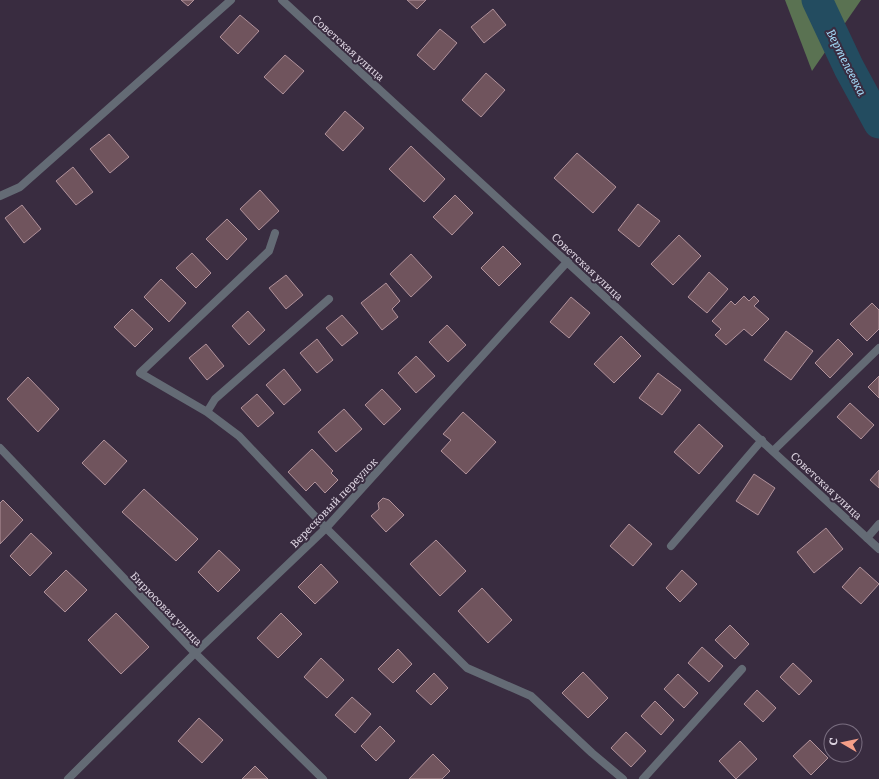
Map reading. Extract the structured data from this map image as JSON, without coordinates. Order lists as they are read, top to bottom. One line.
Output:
{"streets":{"street":["Советская улица","Вересковый переулок","Бирюсовая улица"]},"crossings":[["Советская улица","Вересковый переулок"],["Вересковый переулок","Бирюсовая улица"]],"water":["Вертелеевка"],"north":"left"}
